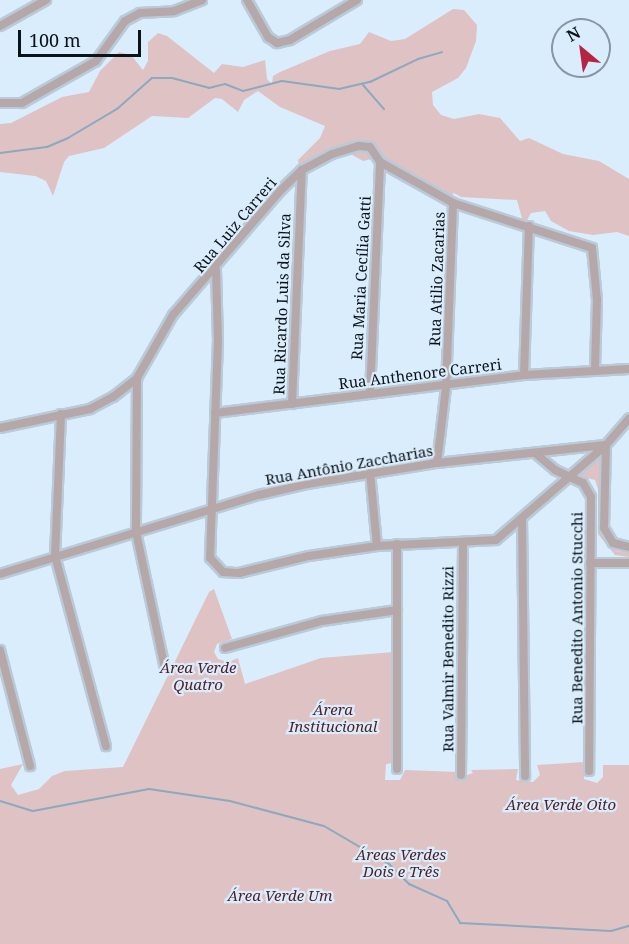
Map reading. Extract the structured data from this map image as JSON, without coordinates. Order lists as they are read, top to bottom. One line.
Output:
{"streets":{"street":["Rua Luiz Carreri","Rua Maria Cecília Gatti","Rua Atilio Zacarias","Rua Ricardo Luis da Silva","Rua Anthenore Carreri","Rua Antônio Zaccharias","Rua Benedito Antonio Stucchi","Rua Valmir Benedito Rizzi"]},"crossings":[["Rua Luiz Carreri","Rua Maria Cecília Gatti"],["Rua Luiz Carreri","Rua Atilio Zacarias"],["Rua Luiz Carreri","Rua Ricardo Luis da Silva"],["Rua Luiz Carreri","Rua Anthenore Carreri"],["Rua Maria Cecília Gatti","Rua Anthenore Carreri"],["Rua Atilio Zacarias","Rua Anthenore Carreri"],["Rua Atilio Zacarias","Rua Antônio Zaccharias"],["Rua Ricardo Luis da Silva","Rua Anthenore Carreri"],["Rua Antônio Zaccharias","Rua Benedito Antonio Stucchi"]],"parks":["Área Verde Quatro","Árera Institucional","Área Verde Oito","Áreas Verdes Dois e Três","Área Verde Um"],"scale_bar":"100 m","north":"top left"}
